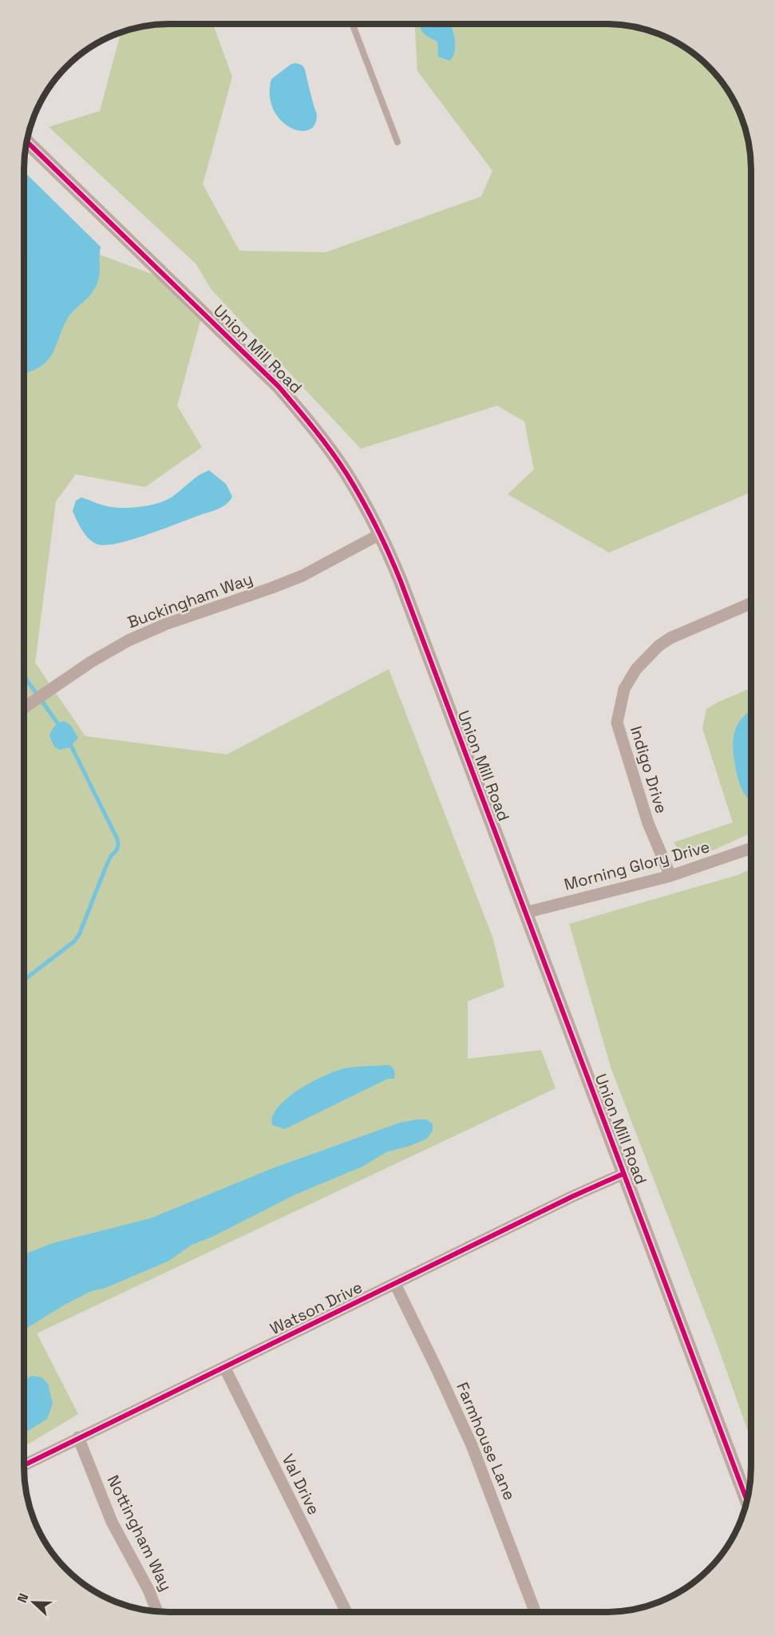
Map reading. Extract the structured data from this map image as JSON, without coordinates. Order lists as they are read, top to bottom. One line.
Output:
{"streets":{"street":["Union Mill Road","Buckingham Way","Indigo Drive","Morning Glory Drive","Watson Drive","Farmhouse Lane","Val Drive","Nottingham Way"]},"crossings":[["Union Mill Road","Buckingham Way"],["Union Mill Road","Morning Glory Drive"],["Union Mill Road","Watson Drive"],["Indigo Drive","Morning Glory Drive"],["Watson Drive","Farmhouse Lane"],["Watson Drive","Val Drive"],["Watson Drive","Nottingham Way"]],"north":"left"}
